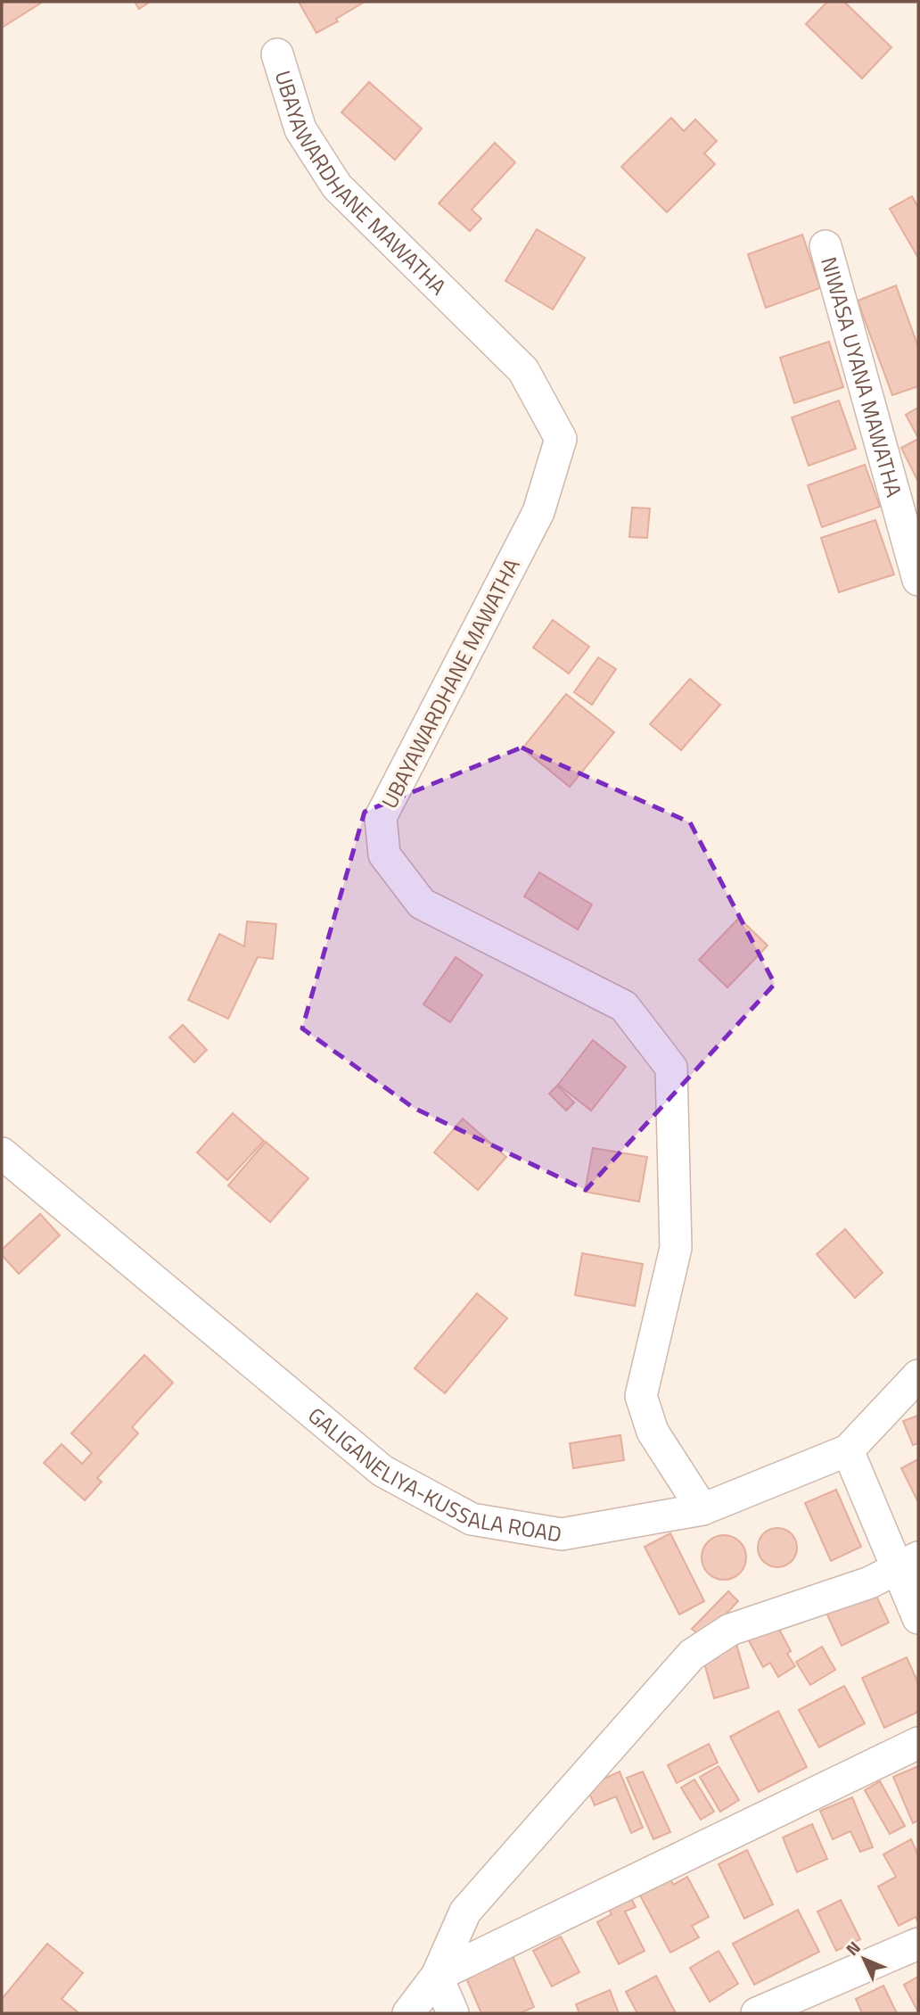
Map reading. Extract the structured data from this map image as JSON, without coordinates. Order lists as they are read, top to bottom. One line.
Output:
{"streets":{"street":["UBAYAWARDHANE MAWATHA","NIWASA UYANA MAWATHA","GALIGANELIYA-KUSSALA ROAD"]},"crossings":[["UBAYAWARDHANE MAWATHA","GALIGANELIYA-KUSSALA ROAD"]],"north":"top left"}
